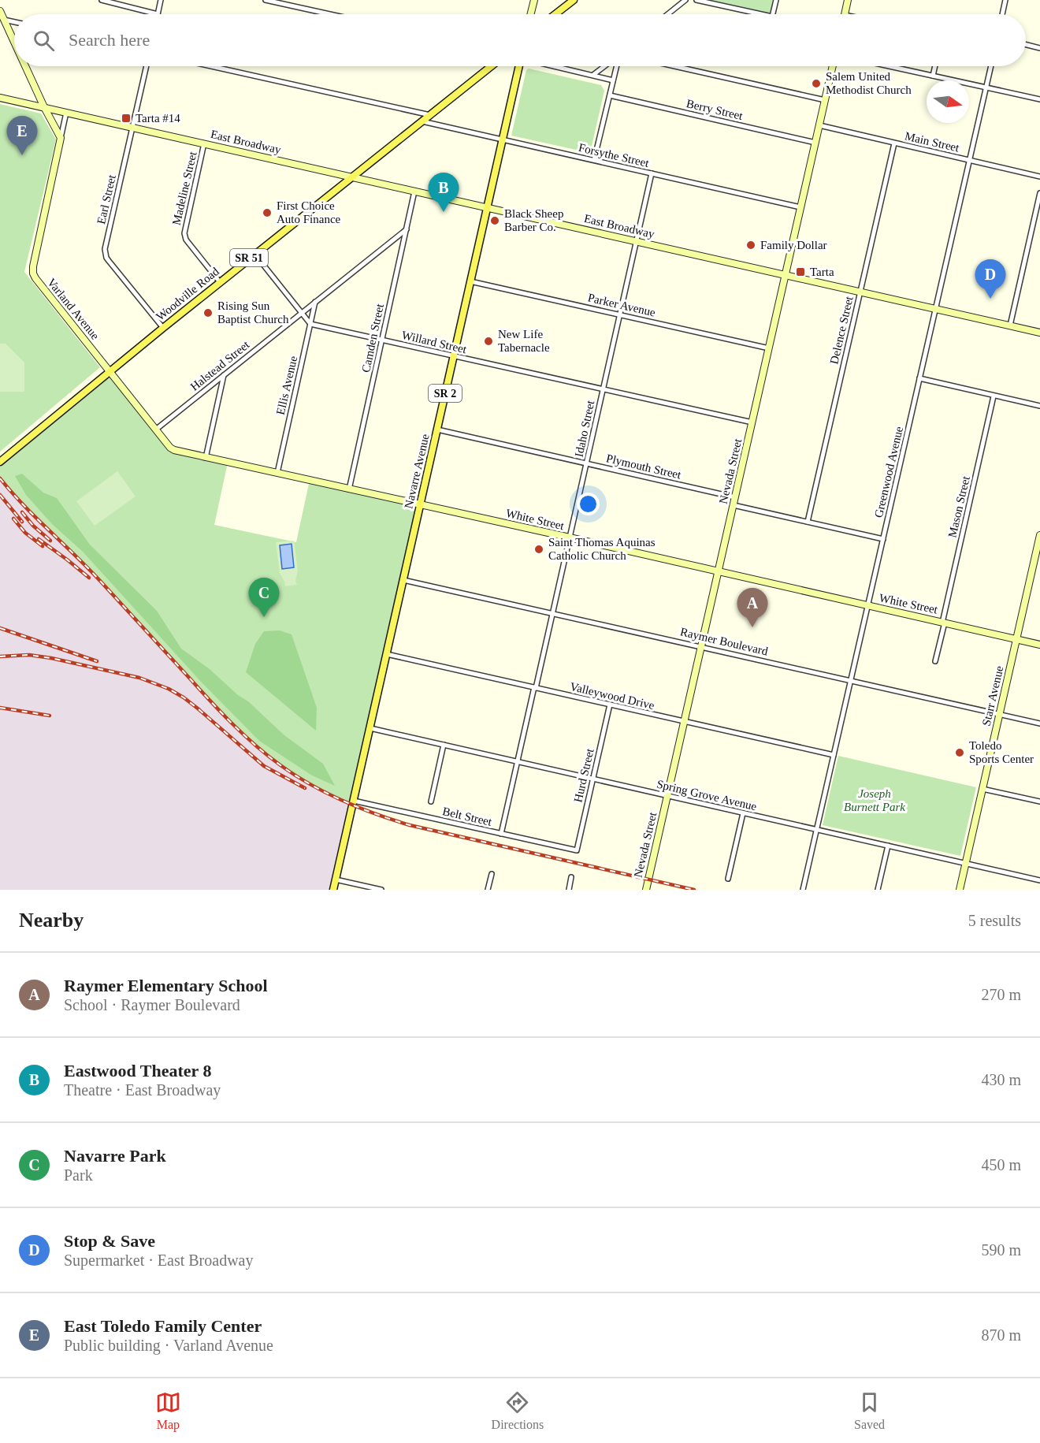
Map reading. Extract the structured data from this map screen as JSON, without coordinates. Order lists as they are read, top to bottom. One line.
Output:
{"streets":{"main road":["SR 51","Woodville Road","SR 2","Navarre Avenue"],"street":["Berry Street","East Broadway","Main Street","Forsythe Street","Madeline Street","Earl Street","Parker Avenue","Varland Avenue","Delence Street","Camden Street","Willard Street","Halstead Street","Ellis Avenue","Idaho Street","Plymouth Street","Nevada Street","Greenwood Avenue","Mason Street","White Street","Raymer Boulevard","Valleywood Drive","Starr Avenue","Hurd Street","Spring Grove Avenue","Belt Street"]},"crossings":[["Berry Street","Nevada Street"],["East Broadway","Madeline Street"],["East Broadway","Earl Street"],["East Broadway","Woodville Road"],["East Broadway","Varland Avenue"],["East Broadway","Delence Street"],["East Broadway","Camden Street"],["East Broadway","Idaho Street"],["East Broadway","Navarre Avenue"],["East Broadway","Nevada Street"],["East Broadway","Greenwood Avenue"],["Main Street","Delence Street"],["Main Street","Nevada Street"],["Main Street","Greenwood Avenue"],["Forsythe Street","Woodville Road"],["Forsythe Street","Idaho Street"],["Forsythe Street","Navarre Avenue"],["Forsythe Street","Nevada Street"],["Madeline Street","Woodville Road"],["Earl Street","Woodville Road"],["Woodville Road","Varland Avenue"],["Parker Avenue","Idaho Street"],["Parker Avenue","Navarre Avenue"],["Parker Avenue","Nevada Street"],["Varland Avenue","Halstead Street"],["Varland Avenue","White Street"],["Camden Street","Willard Street"],["Camden Street","Halstead Street"],["Camden Street","White Street"],["Willard Street","Ellis Avenue"],["Willard Street","Idaho Street"],["Willard Street","Navarre Avenue"],["Willard Street","Nevada Street"],["Halstead Street","Ellis Avenue"],["Ellis Avenue","White Street"],["Idaho Street","Plymouth Street"],["Idaho Street","White Street"],["Idaho Street","Raymer Boulevard"],["Idaho Street","Valleywood Drive"],["Idaho Street","Spring Grove Avenue"],["Idaho Street","Belt Street"],["Plymouth Street","Navarre Avenue"],["Plymouth Street","Nevada Street"],["Navarre Avenue","White Street"],["Navarre Avenue","Raymer Boulevard"],["Navarre Avenue","Valleywood Drive"],["Navarre Avenue","Spring Grove Avenue"],["Navarre Avenue","Belt Street"],["Nevada Street","White Street"],["Nevada Street","Raymer Boulevard"],["Nevada Street","Valleywood Drive"],["Nevada Street","Spring Grove Avenue"],["Greenwood Avenue","White Street"],["Greenwood Avenue","Raymer Boulevard"],["Greenwood Avenue","Valleywood Drive"],["Greenwood Avenue","Spring Grove Avenue"],["Mason Street","White Street"],["White Street","Starr Avenue"],["Raymer Boulevard","Starr Avenue"],["Valleywood Drive","Hurd Street"],["Starr Avenue","Spring Grove Avenue"],["Hurd Street","Spring Grove Avenue"],["Hurd Street","Belt Street"]],"parks":["Joseph Burnett Park"],"places":{"other":["Salem United Methodist Church","First Choice Auto Finance","Black Sheep Barber Co.","Family Dollar","Rising Sun Baptist Church","New Life Tabernacle","Saint Thomas Aquinas Catholic Church","Toledo Sports Center"],"transit":["Tarta #14","Tarta"]},"north":"right","page":{"search":"Search here","pins":["E","B","D","C","A"],"heading":["Nearby","5 results"],"list":[{"mark":"A","name":"Raymer Elementary School","note":"School · Raymer Boulevard","value":"270 m"},{"mark":"B","name":"Eastwood Theater 8","note":"Theatre · East Broadway","value":"430 m"},{"mark":"C","name":"Navarre Park","note":"Park","value":"450 m"},{"mark":"D","name":"Stop & Save","note":"Supermarket · East Broadway","value":"590 m"},{"mark":"E","name":"East Toledo Family Center","note":"Public building · Varland Avenue","value":"870 m"}],"nav":["Map","Directions","Saved"]}}
